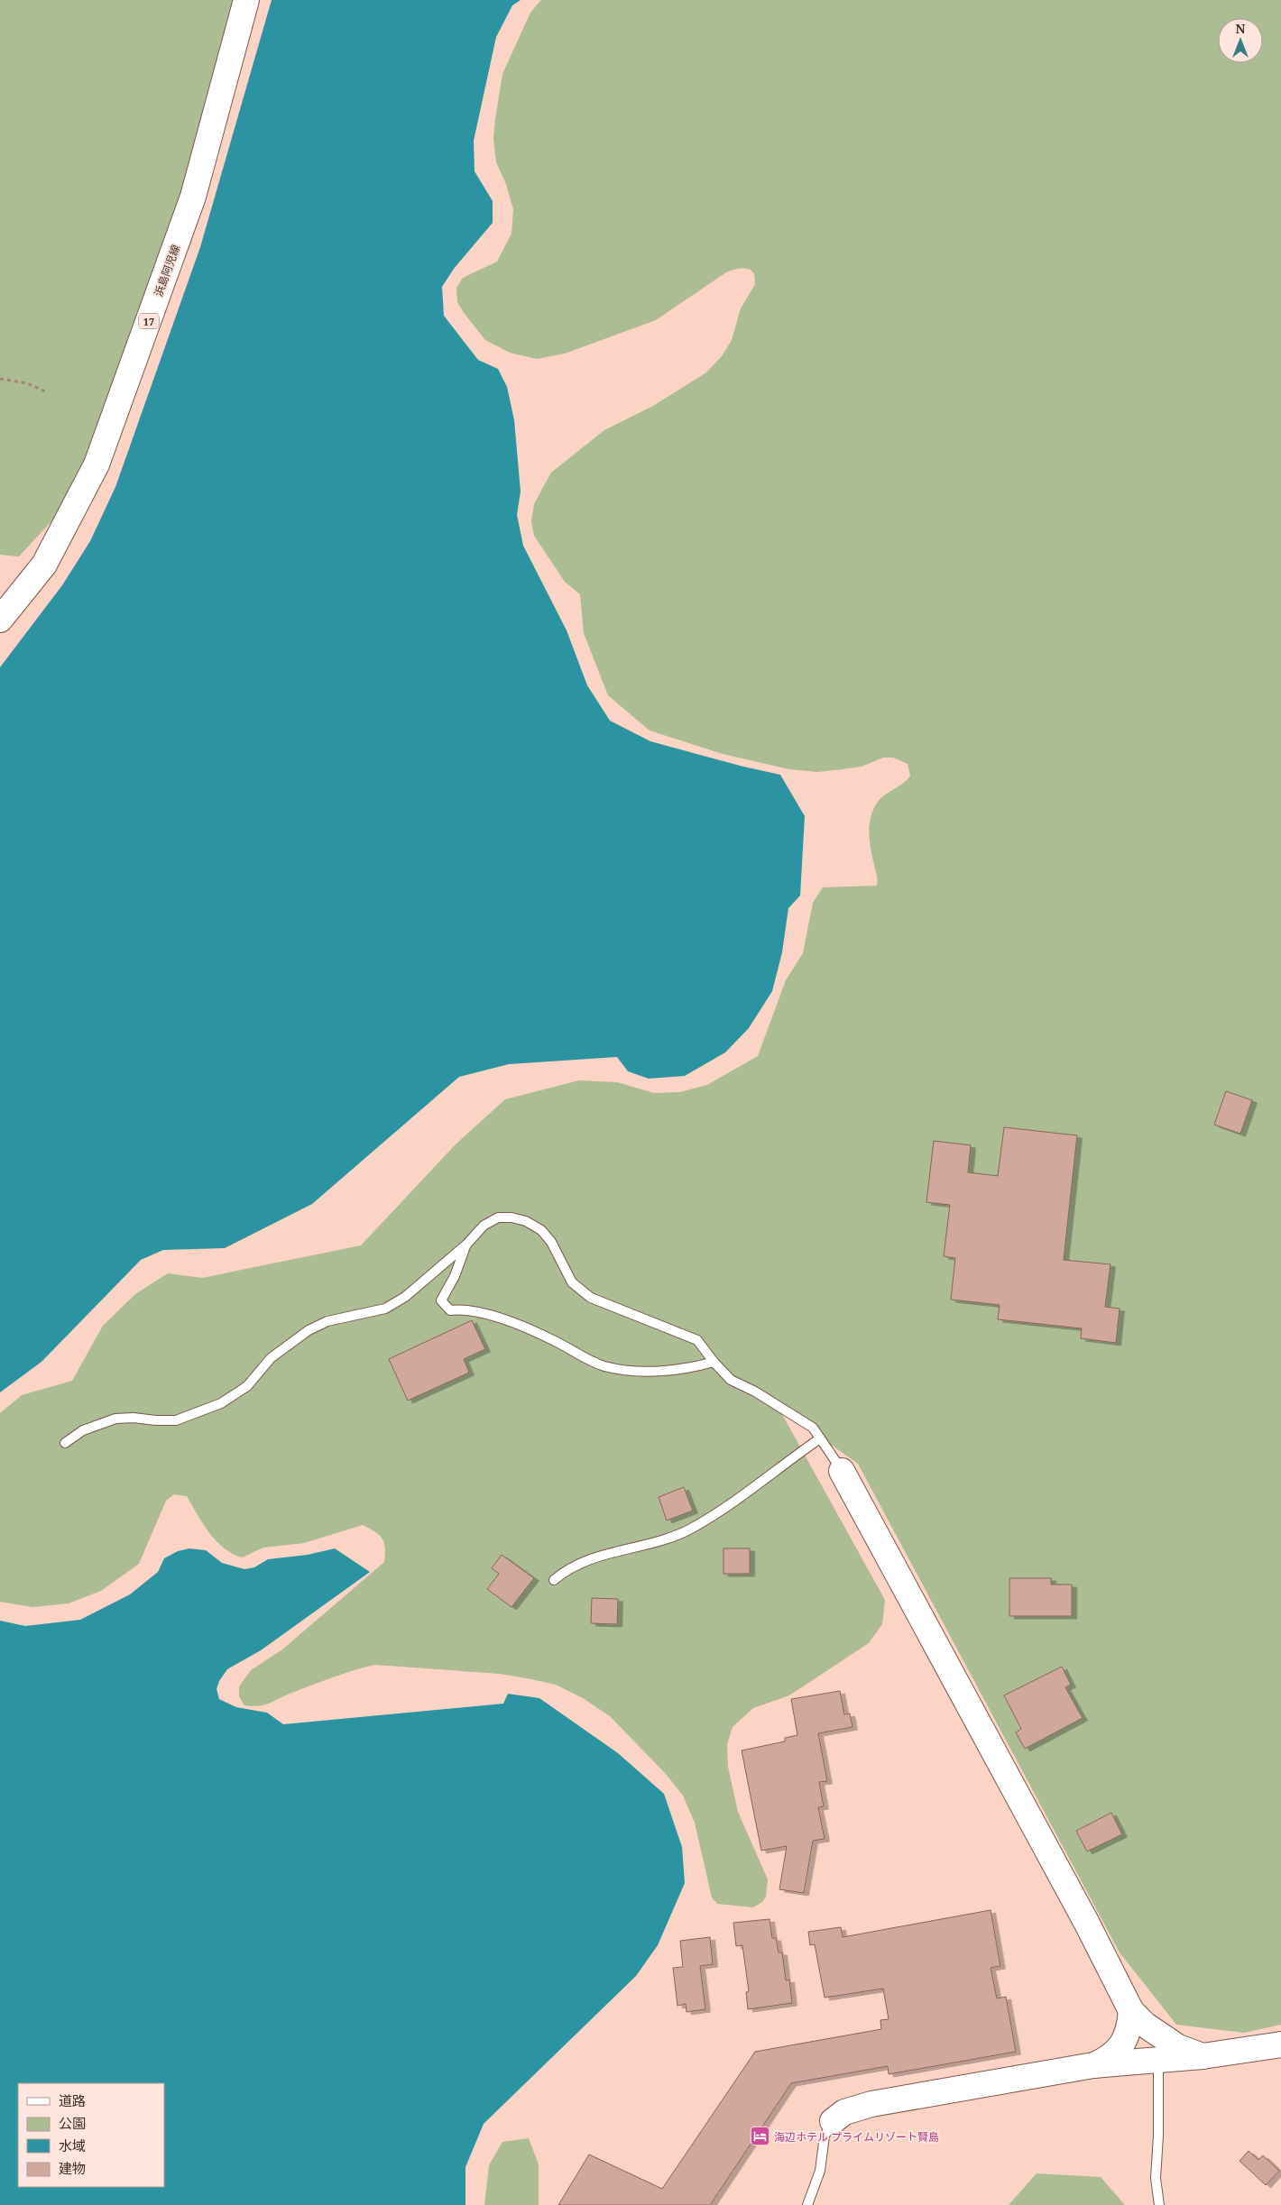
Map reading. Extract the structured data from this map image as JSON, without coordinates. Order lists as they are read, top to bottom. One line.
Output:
{"streets":{"street":["浜島阿児線","17"]},"places":{"hotel":["海辺ホテル プライムリゾート賢島"]},"legend":["道路","公園","水域","建物"],"north":"top"}
